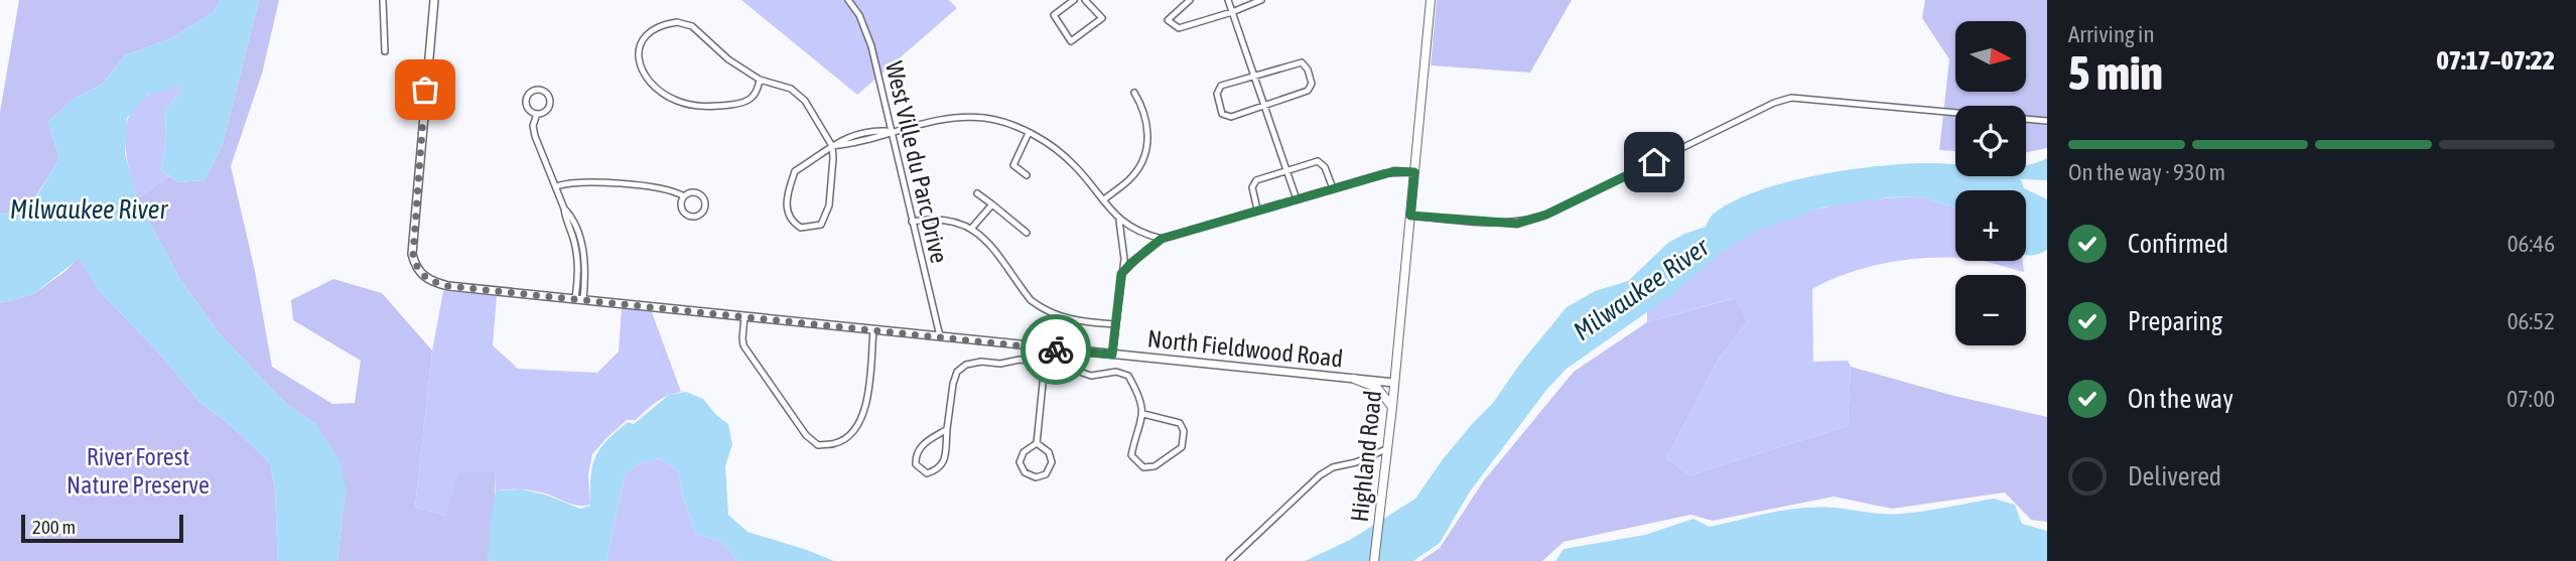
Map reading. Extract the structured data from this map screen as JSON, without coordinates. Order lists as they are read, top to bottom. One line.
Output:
{"streets":{"main road":["Highland Road"],"street":["West Ville du Parc Drive","North Fieldwood Road"]},"crossings":[["West Ville du Parc Drive","North Fieldwood Road"],["North Fieldwood Road","Highland Road"]],"water":["Milwaukee River"],"parks":["River Forest Nature Preserve"],"scale_bar":"200 m","north":"right","page":{"heading":["5 min","Arriving in","07:17–07:22"],"map_buttons":["+","−"],"bar":"On the way · 930 m","list":[["Confirmed","06:46"],["Preparing","06:52"],["On the way","07:00"],"Delivered"],"scale":"200 m"}}
